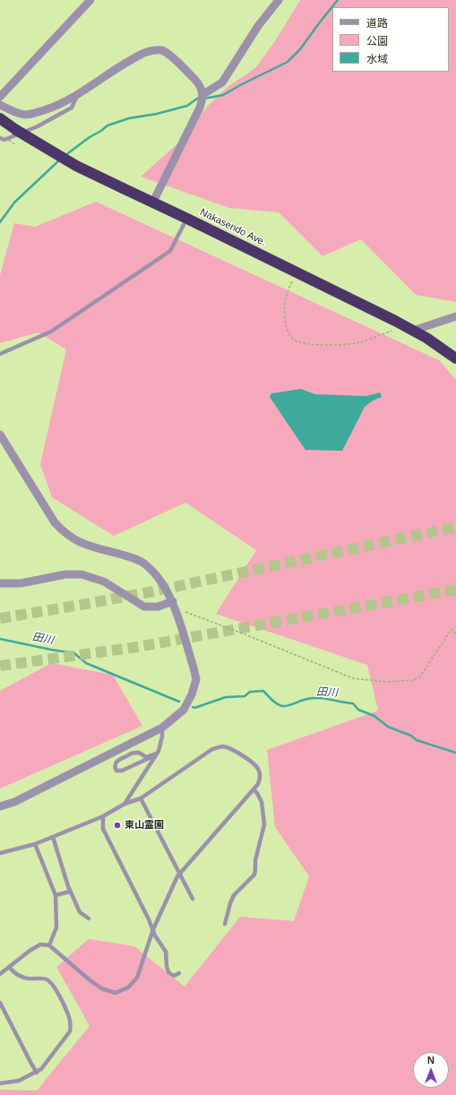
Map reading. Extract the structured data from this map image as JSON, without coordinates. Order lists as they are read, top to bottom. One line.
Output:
{"streets":{"highway":["Nakasendo Ave."]},"water":["田川"],"places":["東山霊園"],"legend":["道路","公園","水域"],"north":"top"}
